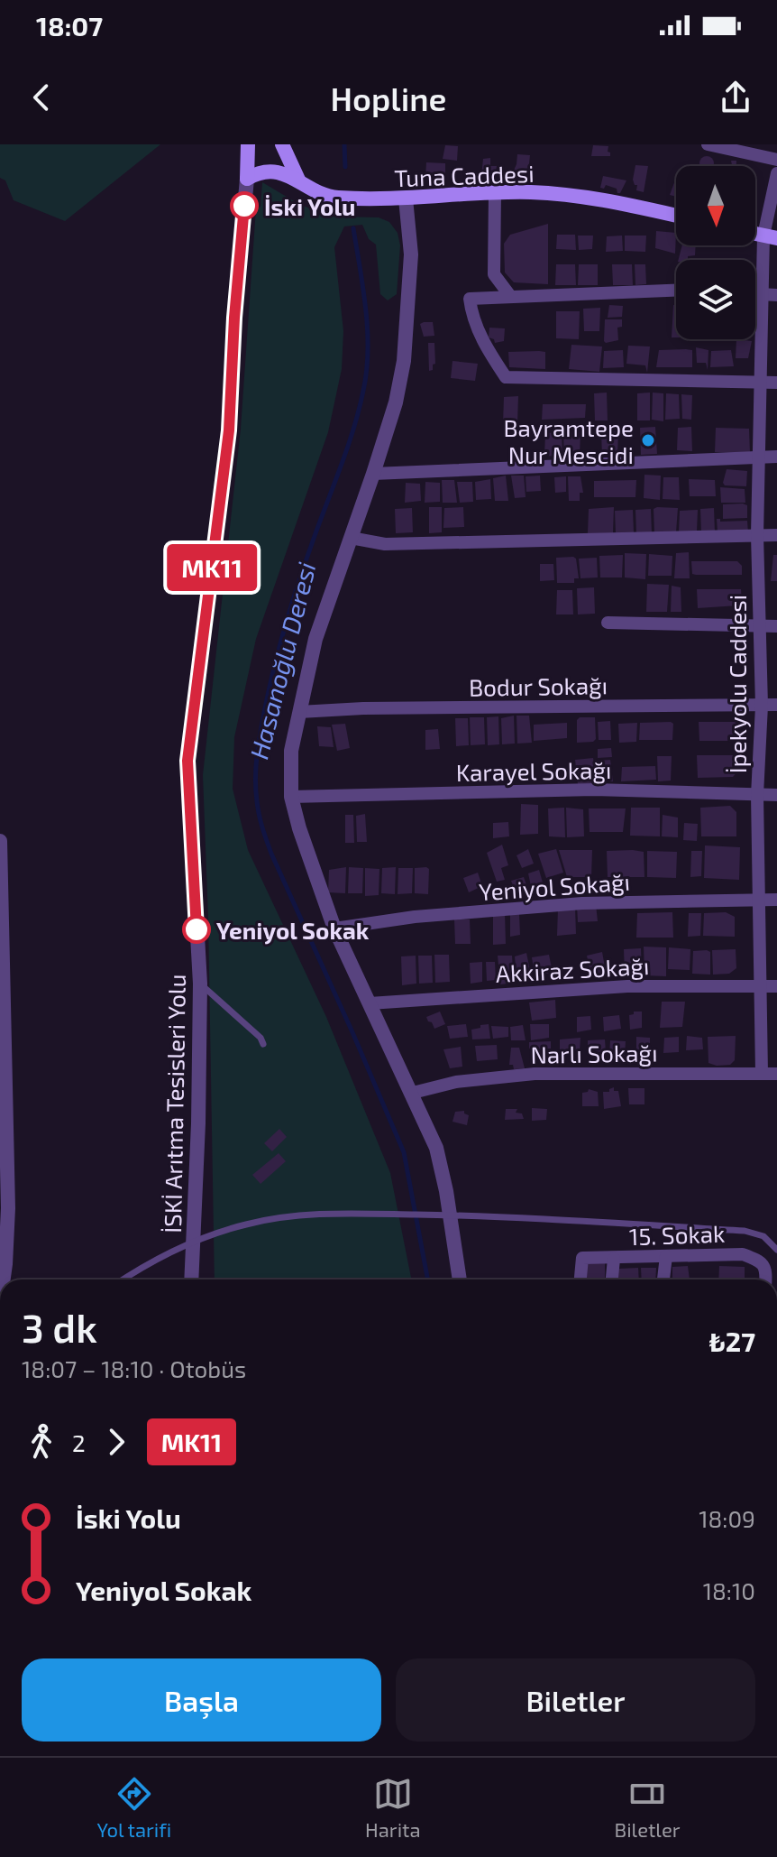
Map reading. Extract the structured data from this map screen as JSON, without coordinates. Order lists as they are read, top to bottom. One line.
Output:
{"streets":{"main road":["Tuna Caddesi","İSKİ Arıtma Tesisleri Yolu"],"street":["İpekyolu Caddesi","Bodur Sokağı","Karayel Sokağı","Yeniyol Sokağı","Akkiraz Sokağı","Narlı Sokağı","15. Sokak"]},"crossings":[["Tuna Caddesi","İSKİ Arıtma Tesisleri Yolu"],["İpekyolu Caddesi","Bodur Sokağı"],["İpekyolu Caddesi","Karayel Sokağı"],["İpekyolu Caddesi","Yeniyol Sokağı"],["İpekyolu Caddesi","Akkiraz Sokağı"],["İpekyolu Caddesi","Narlı Sokağı"]],"water":["Hasanoğlu Deresi"],"places":["İski Yolu","Bayramtepe Nur Mescidi","Yeniyol Sokak"],"lines":["bus line MK11"],"north":"bottom","page":{"status":"18:07","header":"Hopline","on_map":"MK11","heading":["3 dk","18:07 – 18:10 · Otobüs","₺27"],"legs":["2","MK11"],"list":[{"name":"İski Yolu","value":"18:09"},{"name":"Yeniyol Sokak","value":"18:10"}],"buttons":["Başla","Biletler"],"tabs":["Yol tarifi","Harita","Biletler"]}}
